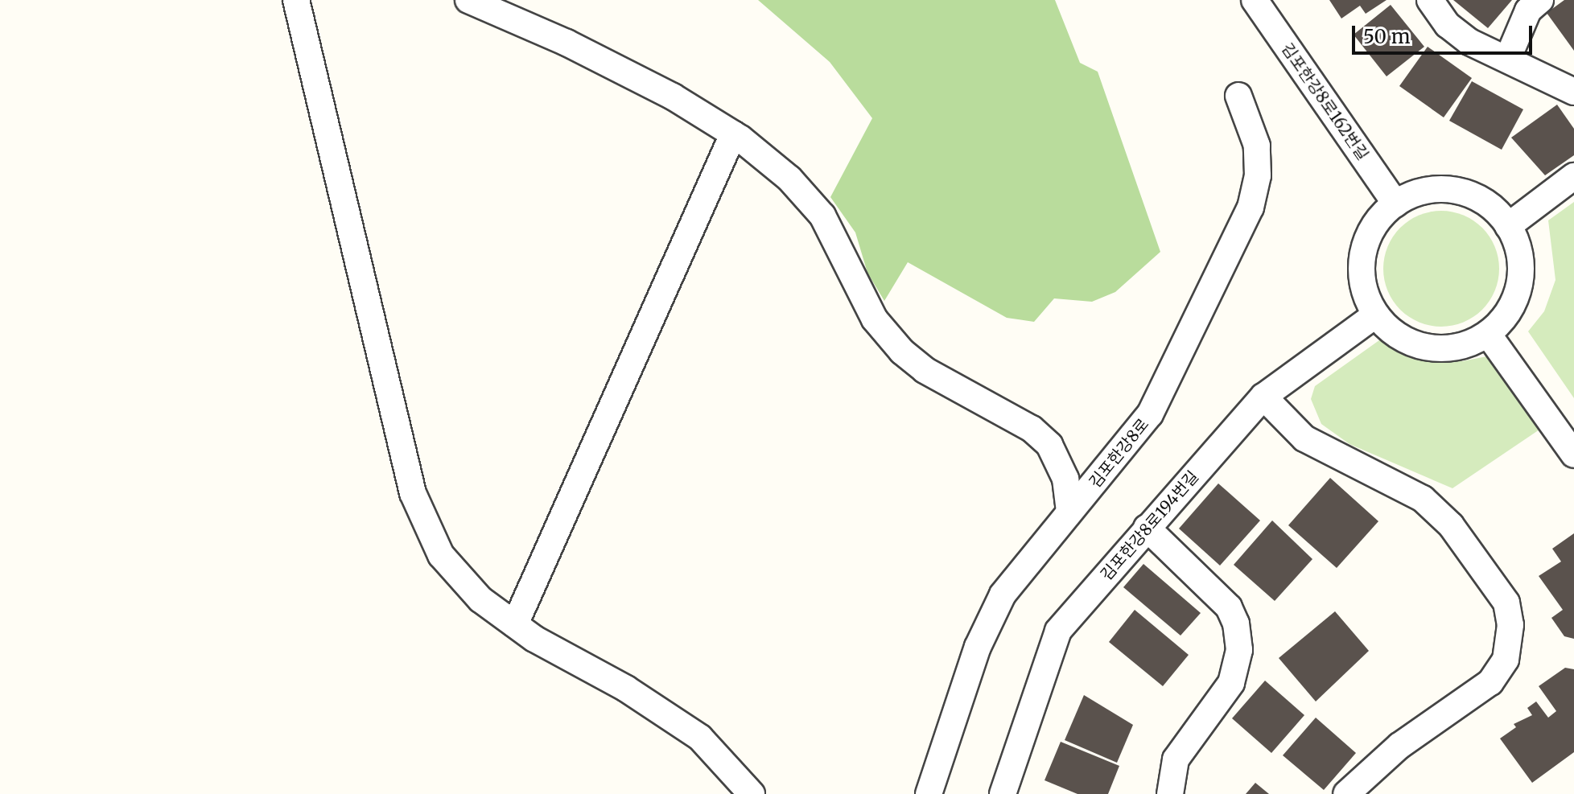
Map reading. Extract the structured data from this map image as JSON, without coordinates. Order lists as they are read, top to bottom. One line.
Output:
{"streets":{"street":["김포한강8로162번길","김포한강8로","김포한강8로194번길"]},"crossings":[["김포한강8로162번길","김포한강8로194번길"]],"scale_bar":"50 m"}
